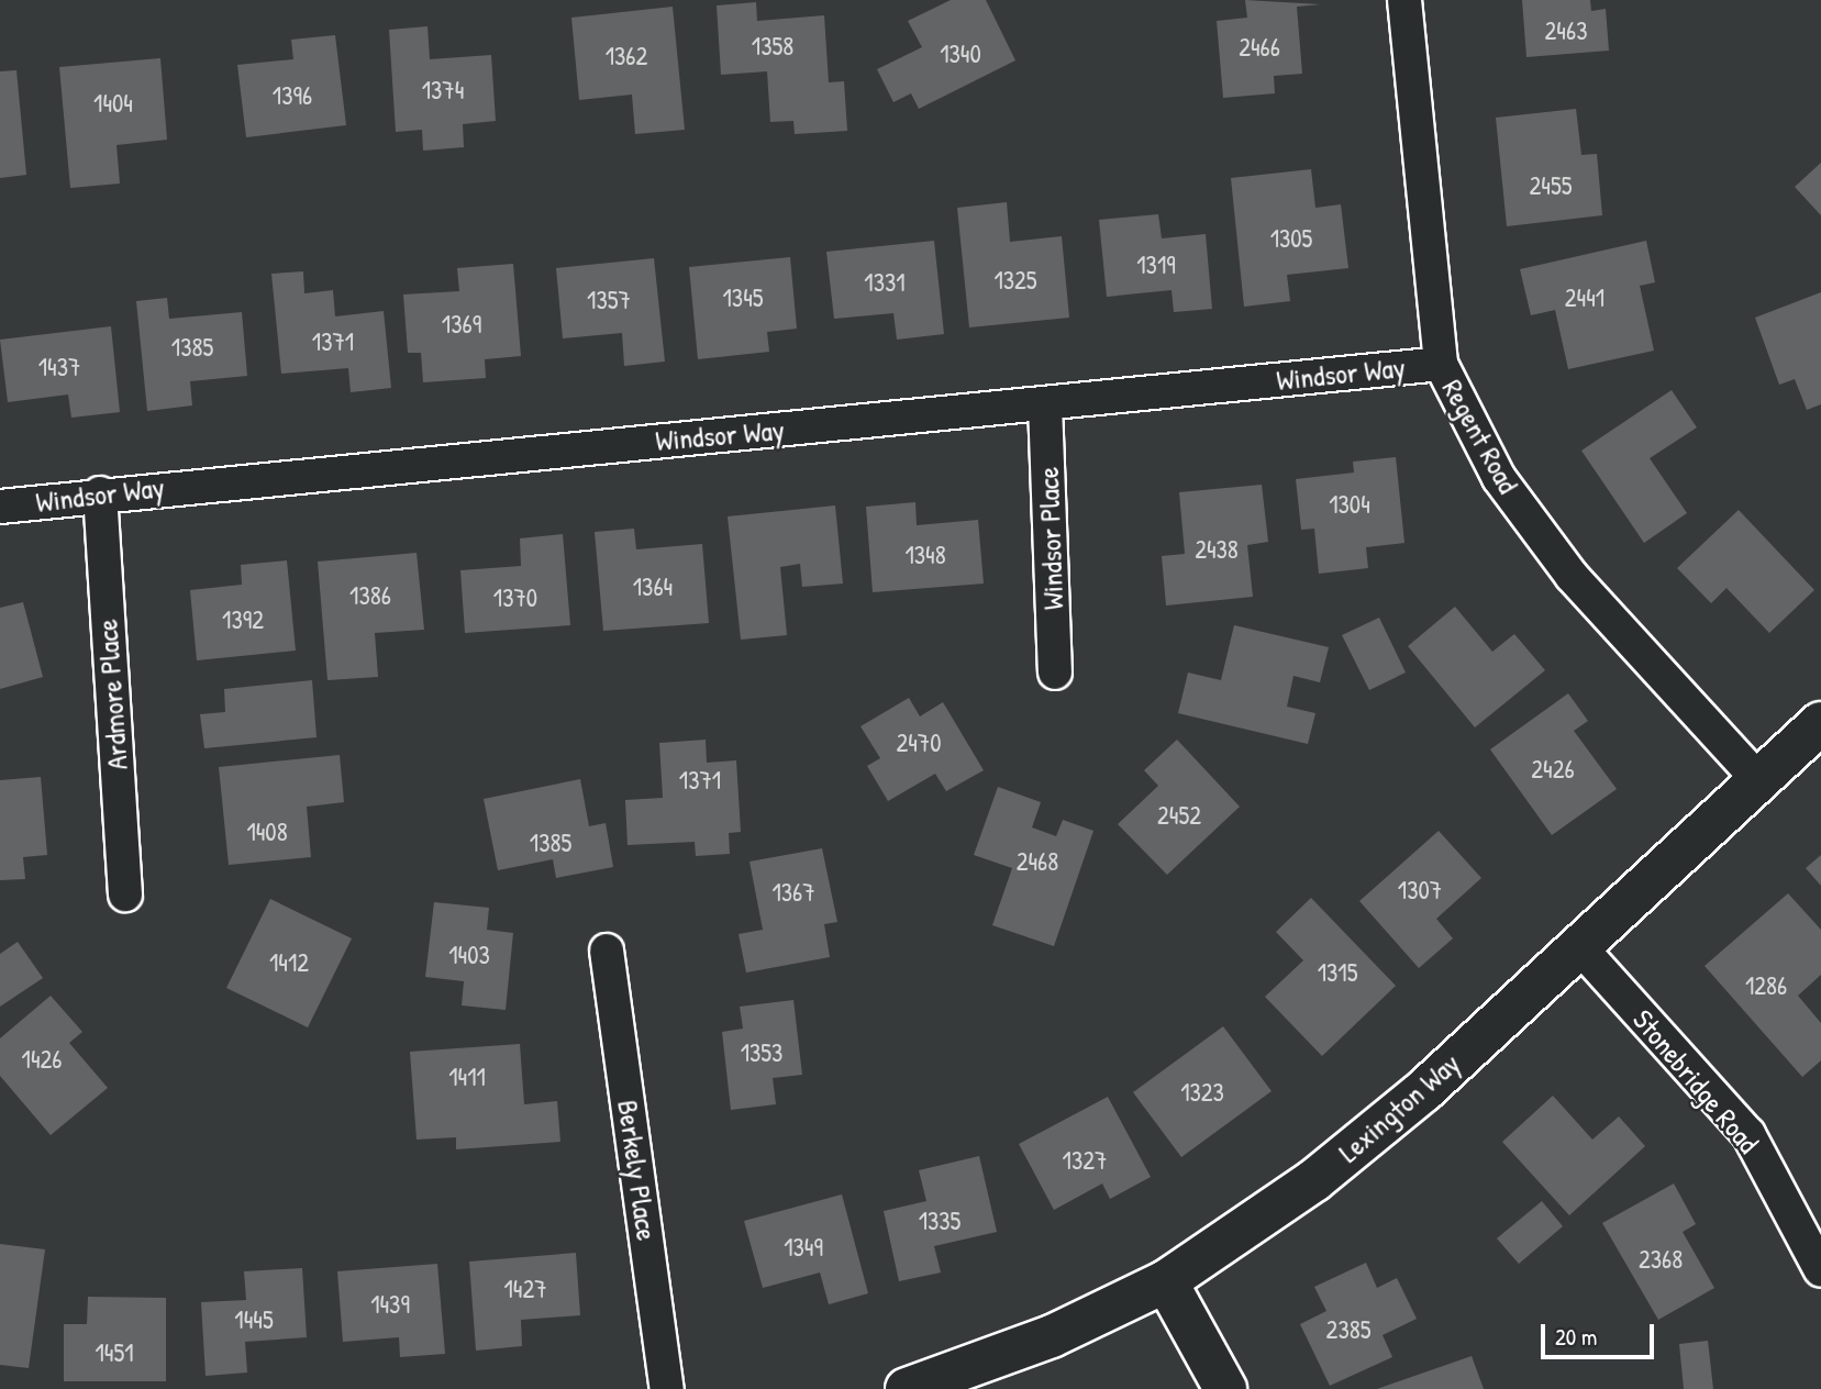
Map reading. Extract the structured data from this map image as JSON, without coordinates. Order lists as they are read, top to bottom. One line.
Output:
{"streets":{"street":["Windsor Way","Regent Road","Windsor Place","Ardmore Place","Stonebridge Road","Lexington Way","Berkely Place"]},"crossings":[["Windsor Way","Regent Road"],["Windsor Way","Windsor Place"],["Windsor Way","Ardmore Place"],["Regent Road","Lexington Way"],["Stonebridge Road","Lexington Way"]],"house_numbers":["2463","1358","2466","1340","1362","1374","1396","1404","2455","1305","1319","1325","1331","1345","2441","1357","1369","1371","1385","1437","1304","2438","1348","1364","1386","1370","1392","2470","2426","1371","2452","1408","1385","2468","1307","1367","1403","1412","1315","1286","1353","1426","1411","1323","1327","1335","1349","2368","1427","1439","1445","2385","1451"],"scale_bar":"20 m"}
